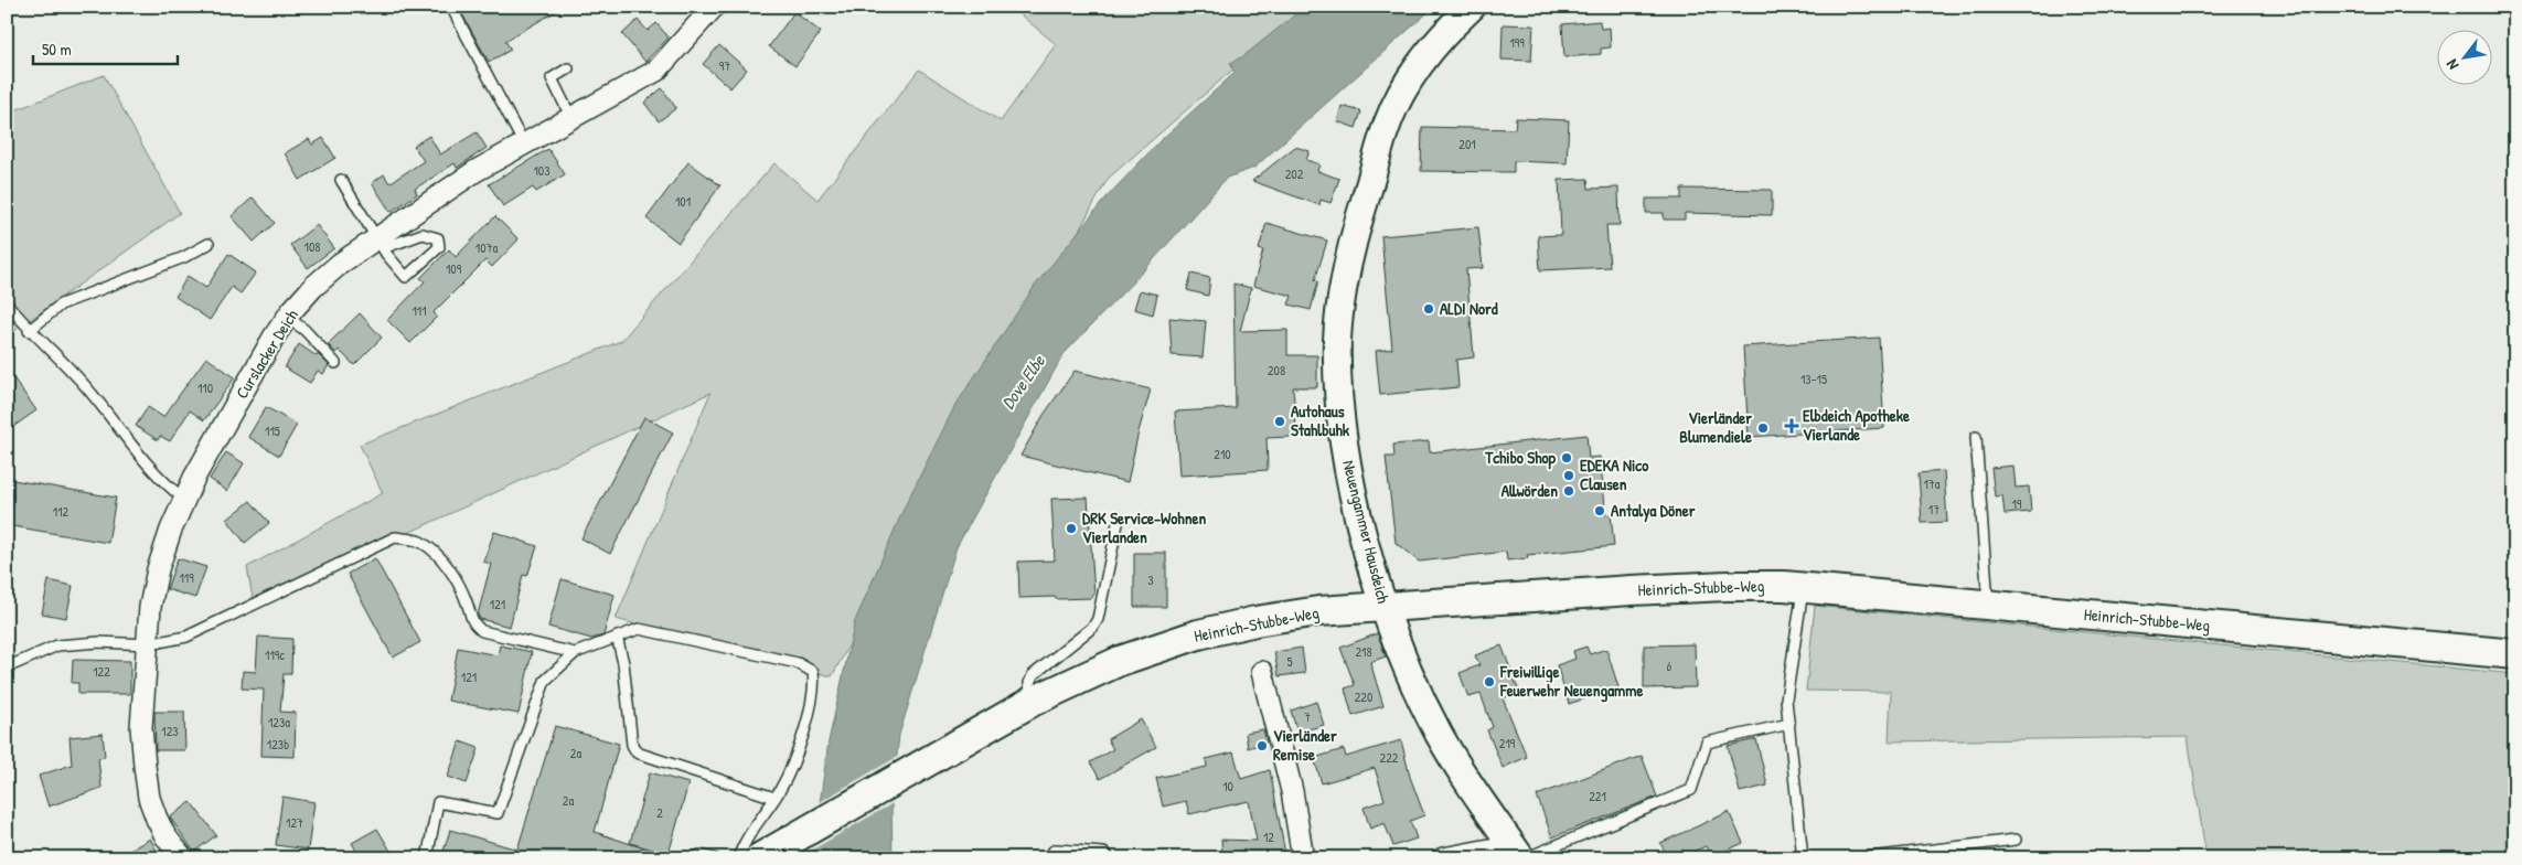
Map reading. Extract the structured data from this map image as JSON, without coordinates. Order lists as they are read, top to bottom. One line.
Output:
{"streets":{"main road":["Heinrich-Stubbe-Weg"],"street":["Curslacker Deich","Neuengammer Hausdeich"]},"crossings":[["Neuengammer Hausdeich","Heinrich-Stubbe-Weg"]],"water":["Dove Elbe"],"places":{"other":["ALDI Nord","Autohaus Stahlbuhk","Vierländer Blumendiele","Tchibo Shop","EDEKA Nico Clausen","Allwörden","Antalya Döner","DRK Service-Wohnen Vierlanden","Freiwillige Feuerwehr Neuengamme","Vierländer Remise"],"health":["Elbdeich Apotheke Vierlande"]},"house_numbers":["199","97","201","103","202","101","108","107a","109","111","208","13-15","110","115","210","17a","19","17","112","119","3","121","218","119c","5","6","122","121","220","7","123a","123","219","123b","2a","222","10","221","2a","2","127","12"],"scale_bar":"50 m","north":"bottom left"}
